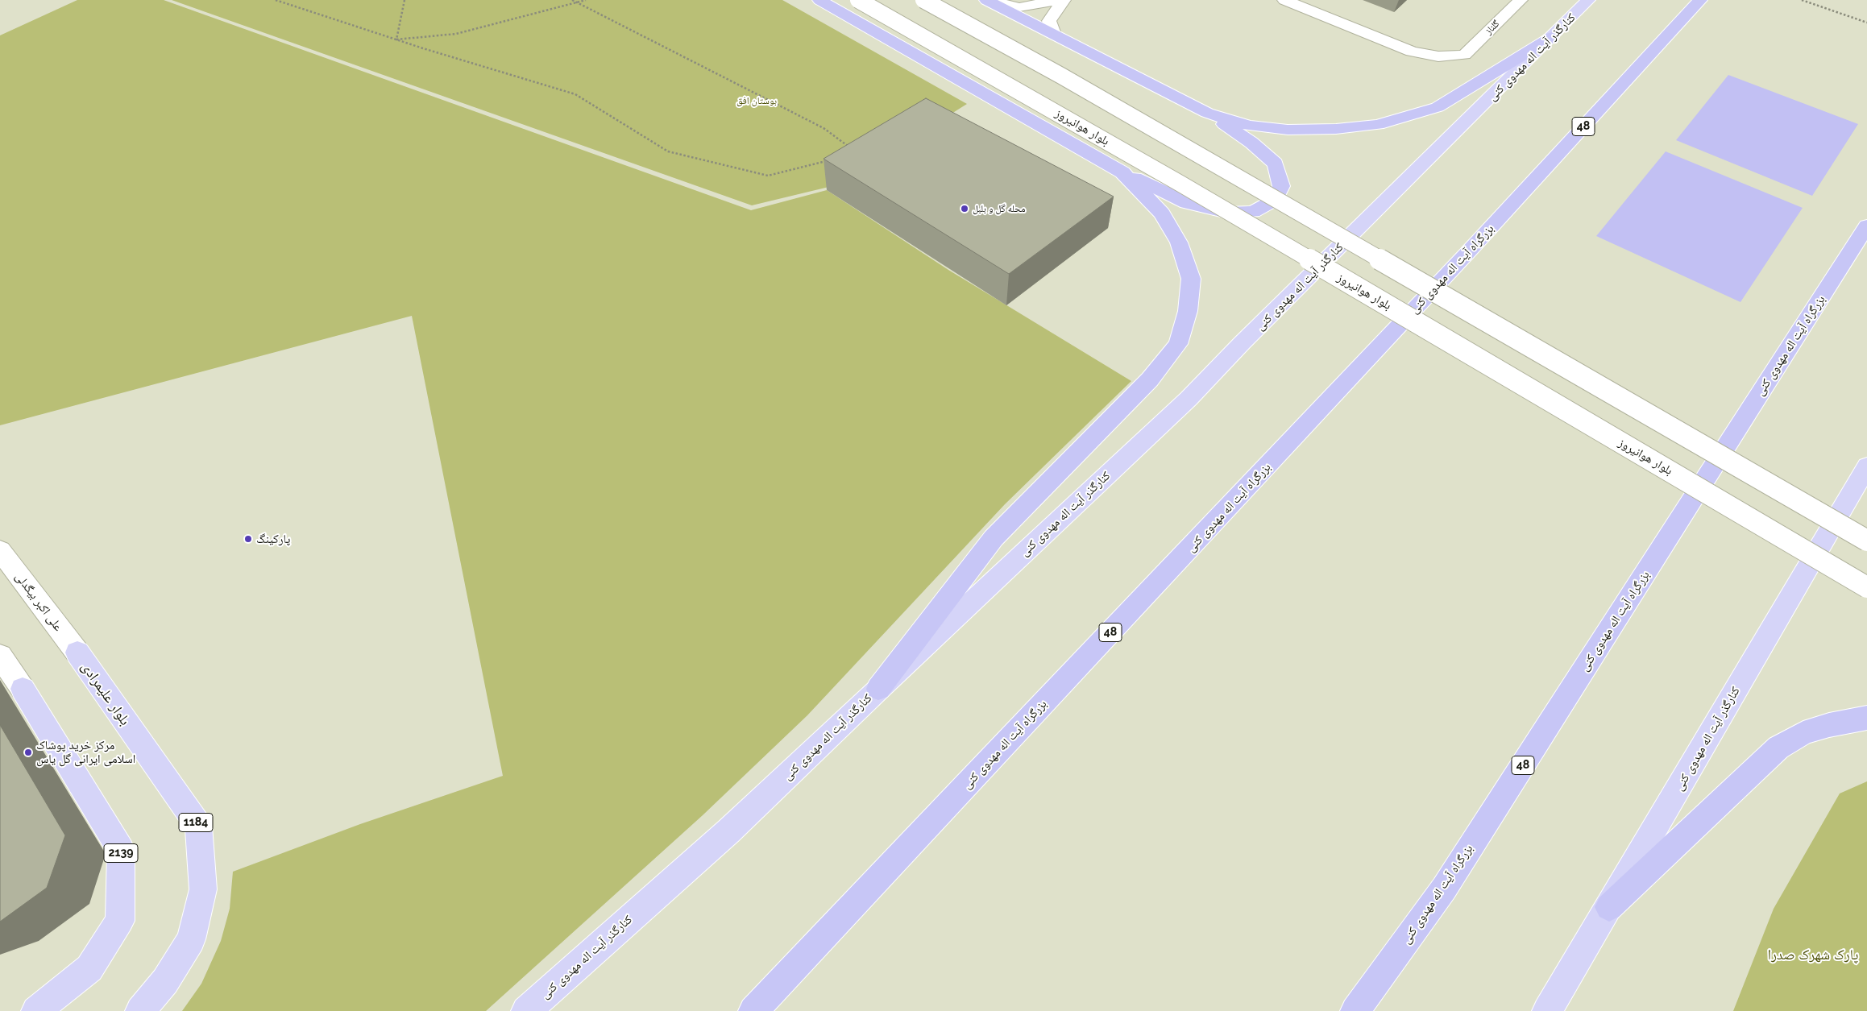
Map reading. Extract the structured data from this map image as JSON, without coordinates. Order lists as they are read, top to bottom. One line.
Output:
{"streets":{"highway":["48","بزرگراه آیت اله مهدوی کنی"],"main road":["گلناز","کنارگذر آیت اله مهدوی کنی","بلوار هوانیروز","علی اکبر بیگدلی","بلوار علیمرادی","1184","2139"]},"crossings":[["علی اکبر بیگدلی","بلوار علیمرادی"]],"parks":["بوستان افق","پارک شهرک صدرا"],"places":["محله گل و بلبل","پارکینگ","مرکز خرید پوشاک اسلامی ایرانی گل یاس"]}
